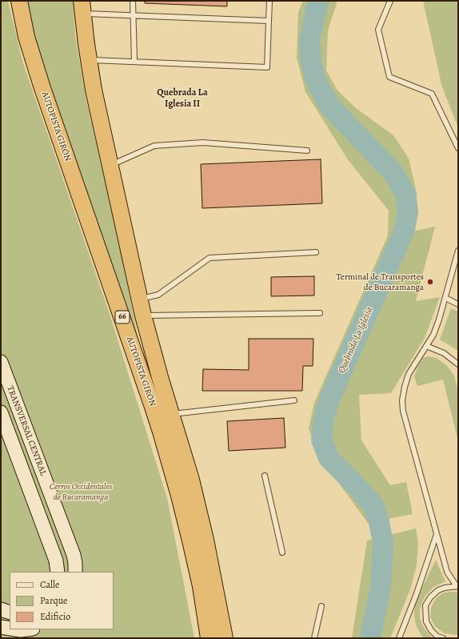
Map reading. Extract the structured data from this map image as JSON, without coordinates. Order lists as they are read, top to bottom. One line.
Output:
{"streets":{"highway":["AUTOPISTA GIRÓN","66"],"main road":["TRANSVERSAL CENTRAL"]},"districts":["Quebrada La Iglesia II"],"water":["Quebrada La Iglesia"],"parks":["Cerros Occidentales de Bucaramanga"],"places":["Terminal de Transportes de Bucaramanga"],"legend":["Calle","Parque","Edificio"]}
